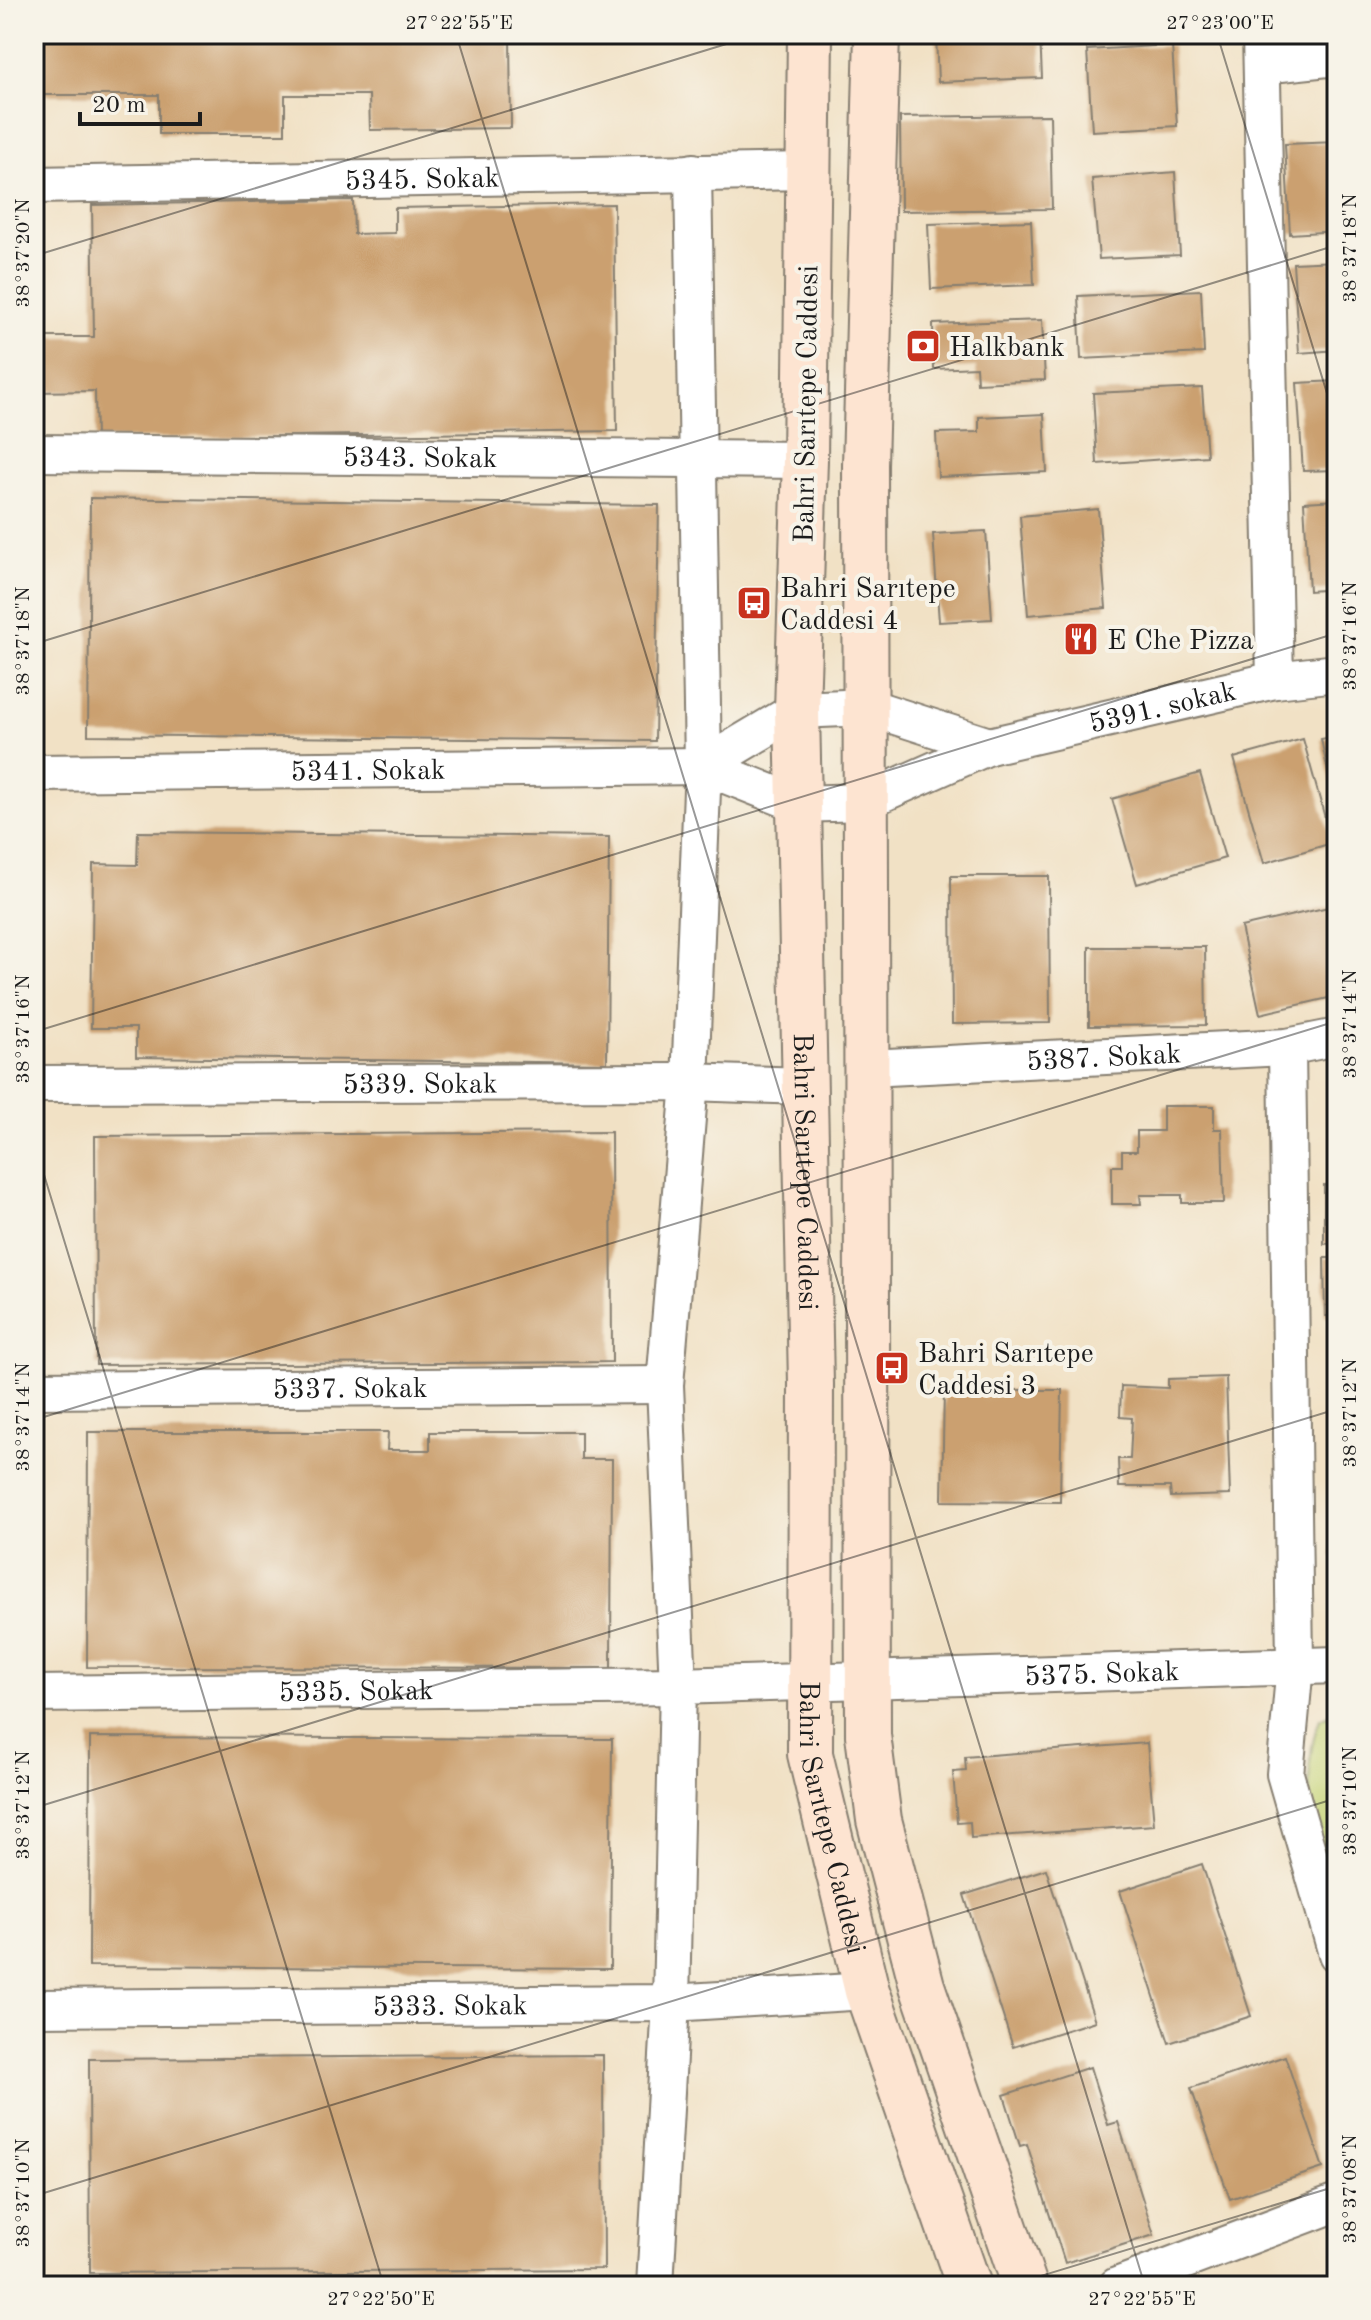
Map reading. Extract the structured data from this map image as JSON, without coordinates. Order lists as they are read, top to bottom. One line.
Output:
{"streets":{"main road":["Bahri Sarıtepe Caddesi"],"street":["5345. Sokak","5343. Sokak","5391. sokak","5341. Sokak","5387. Sokak","5339. Sokak","5337. Sokak","5375. Sokak","5335. Sokak","5333. Sokak"]},"crossings":[["5345. Sokak","Bahri Sarıtepe Caddesi"],["Bahri Sarıtepe Caddesi","5343. Sokak"],["Bahri Sarıtepe Caddesi","5391. sokak"],["Bahri Sarıtepe Caddesi","5387. Sokak"],["Bahri Sarıtepe Caddesi","5339. Sokak"],["Bahri Sarıtepe Caddesi","5375. Sokak"],["Bahri Sarıtepe Caddesi","5335. Sokak"],["Bahri Sarıtepe Caddesi","5333. Sokak"],["5375. Sokak","5335. Sokak"]],"places":{"bank":["Halkbank"],"bus stop":["Bahri Sarıtepe Caddesi 4","Bahri Sarıtepe Caddesi 3"],"restaurant":["E Che Pizza"]},"scale_bar":"20 m","coordinates":["27°22'55\"E","27°23'00\"E","38°37'18\"N","38°37'20\"N","38°37'16\"N","38°37'14\"N","38°37'12\"N","38°37'10\"N","38°37'08\"N","27°22'50\"E"]}
